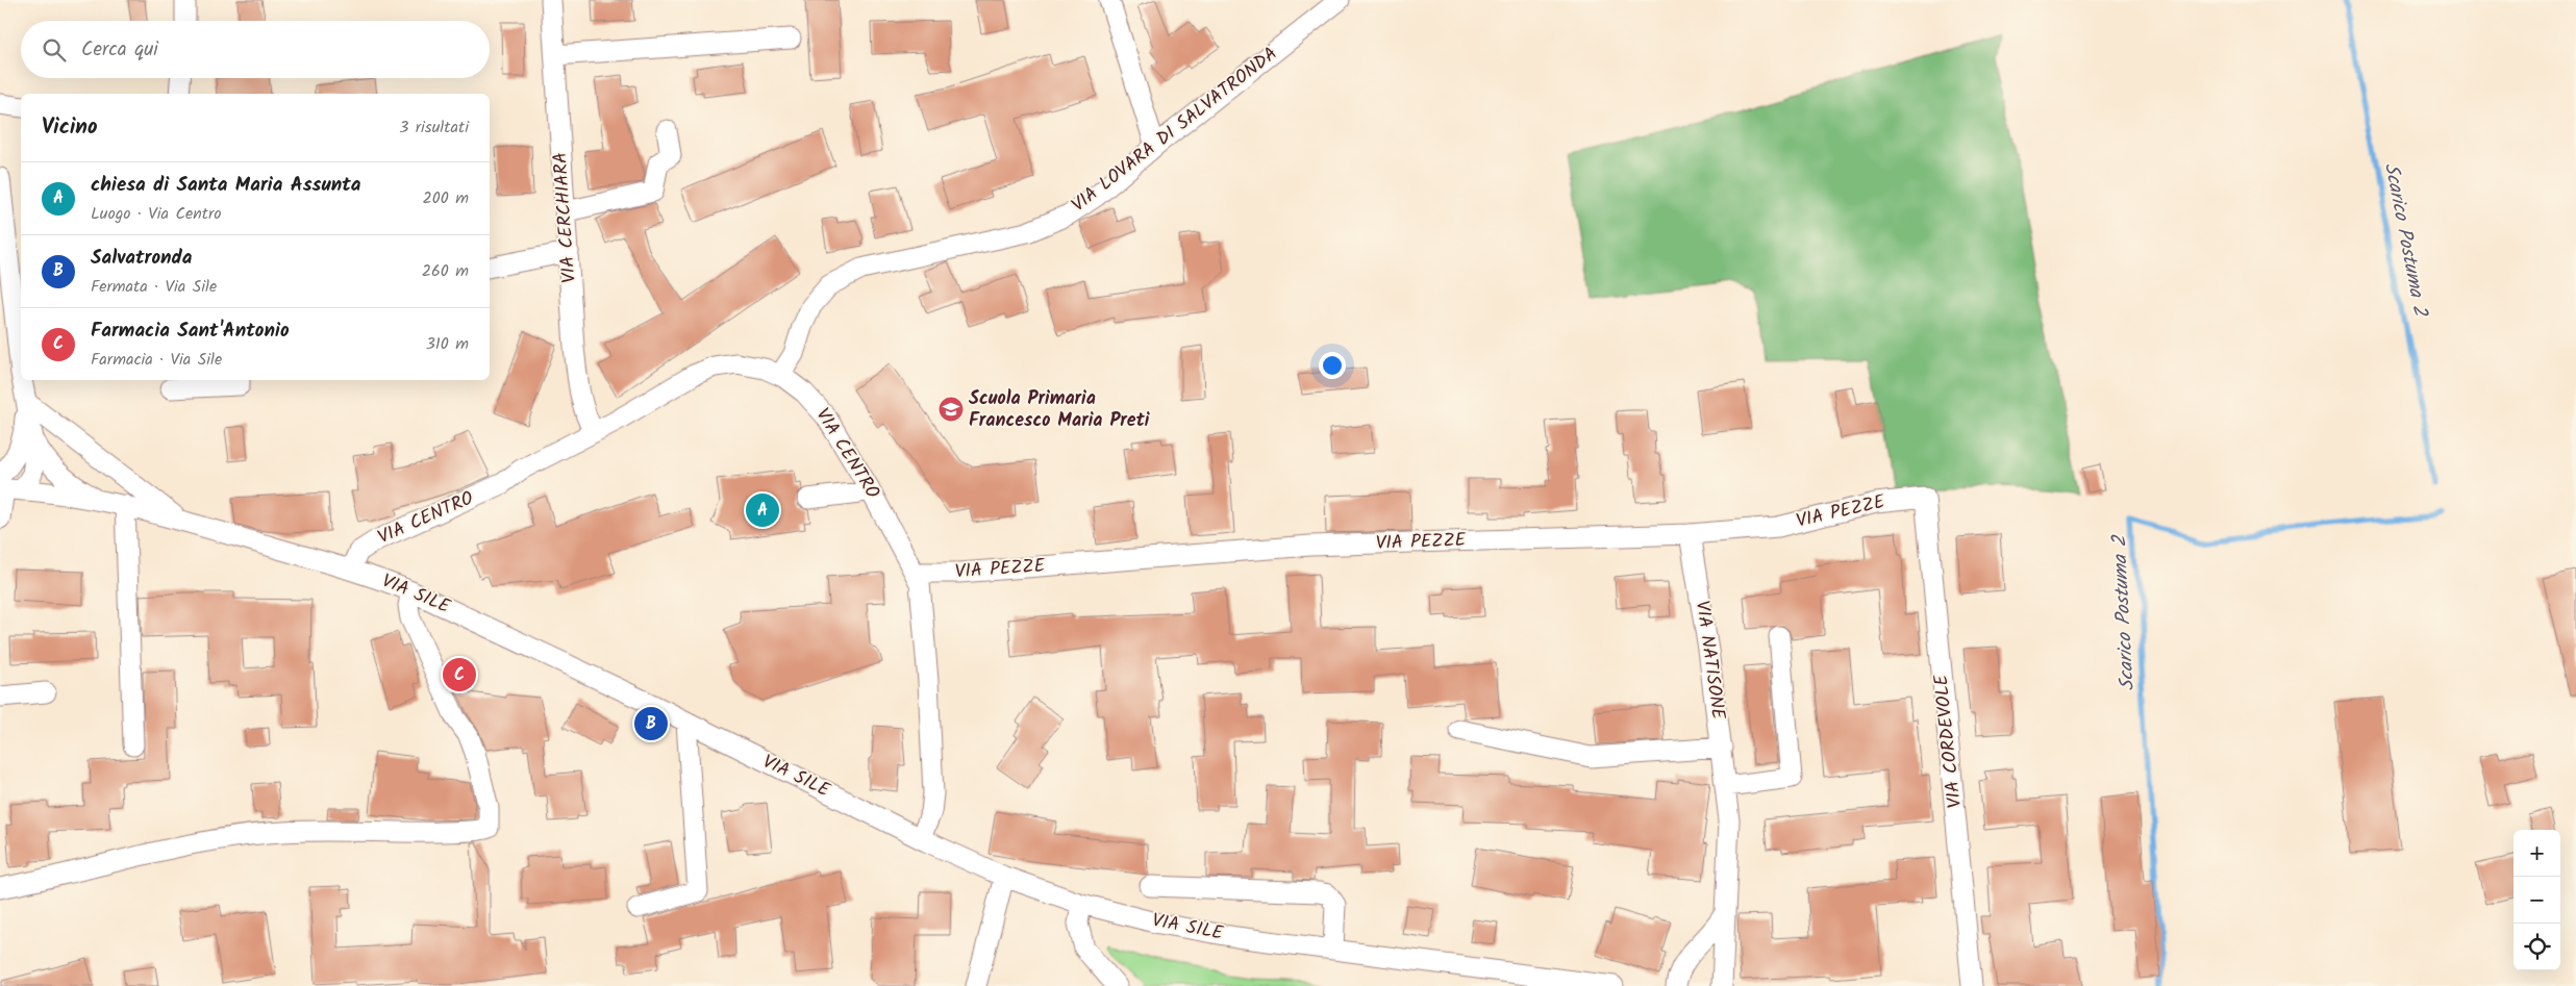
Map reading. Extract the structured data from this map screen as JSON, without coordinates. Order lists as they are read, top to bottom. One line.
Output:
{"streets":{"street":["VIA LOVARA DI SALVATRONDA","VIA CERCHIARA","VIA CENTRO","VIA PEZZE","VIA SILE","VIA NATISONE","VIA CORDEVOLE"]},"crossings":[["VIA LOVARA DI SALVATRONDA","VIA CENTRO"],["VIA CERCHIARA","VIA CENTRO"],["VIA CENTRO","VIA PEZZE"],["VIA CENTRO","VIA SILE"],["VIA PEZZE","VIA NATISONE"],["VIA PEZZE","VIA CORDEVOLE"]],"water":["Scarico Postuma 2"],"places":{"school or university":["Scuola Primaria Francesco Maria Preti"]},"page":{"search":"Cerca qui","heading":["Vicino","3 risultati"],"list":[{"mark":"A","name":"chiesa di Santa Maria Assunta","note":"Luogo · Via Centro","value":"200 m"},{"mark":"B","name":"Salvatronda","note":"Fermata · Via Sile","value":"260 m"},{"mark":"C","name":"Farmacia Sant'Antonio","note":"Farmacia · Via Sile","value":"310 m"}],"pins":["A","C","B"],"map_buttons":["+","−"]}}
